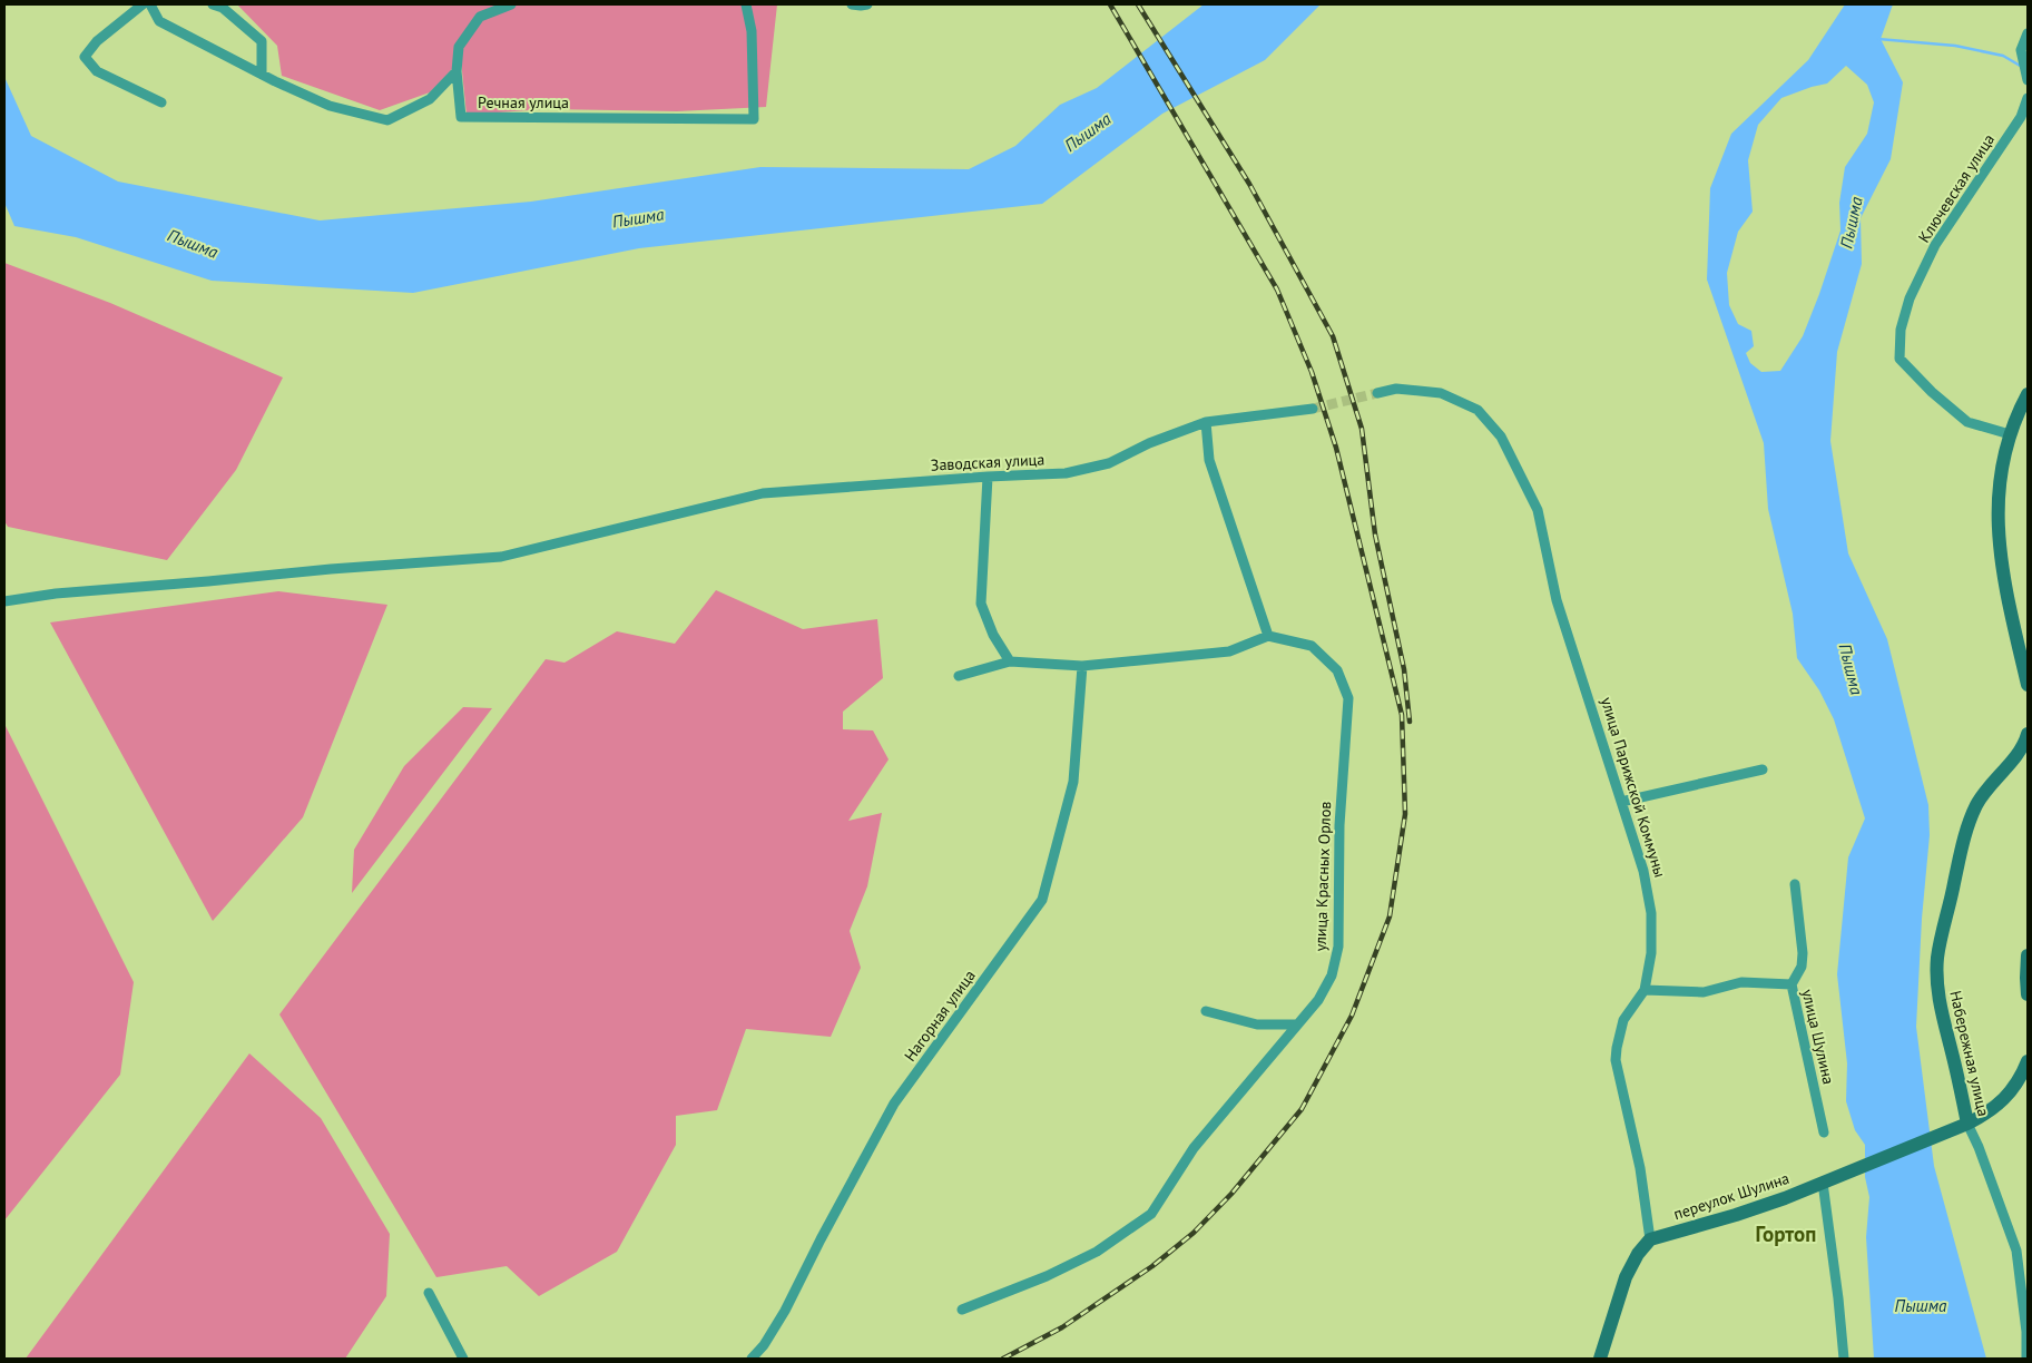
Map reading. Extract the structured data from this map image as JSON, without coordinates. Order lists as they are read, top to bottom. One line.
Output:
{"streets":{"main road":["Набережная улица","переулок Шулина"],"street":["Речная улица","Ключевская улица","Заводская улица","улица Парижской Коммуны","улица Красных Орлов","Нагорная улица","улица Шулина"]},"crossings":[["улица Парижской Коммуны","переулок Шулина"],["Набережная улица","переулок Шулина"]],"districts":["Гортоп"],"water":["Пышма"]}
